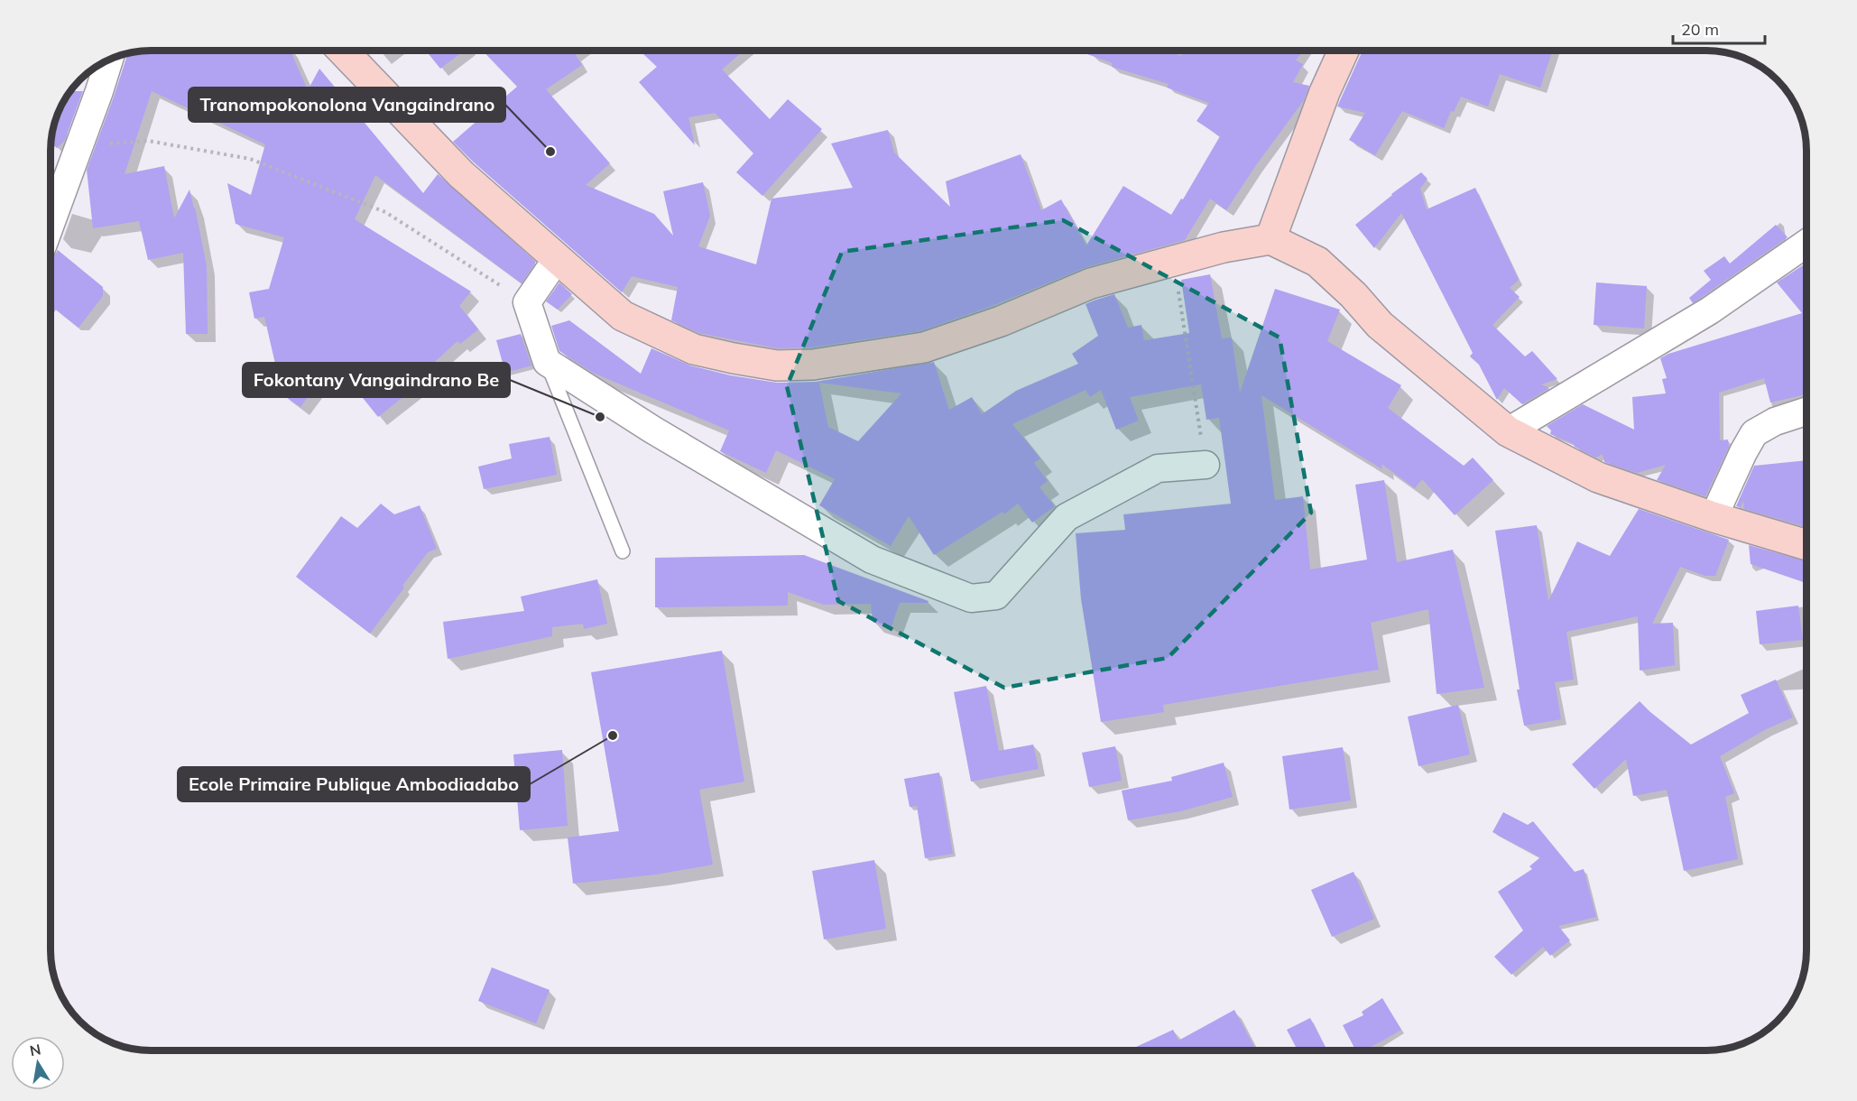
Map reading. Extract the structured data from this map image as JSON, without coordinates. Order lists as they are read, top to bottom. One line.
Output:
{"places":["Tranompokonolona Vangaindrano","Fokontany Vangaindrano Be","Ecole Primaire Publique Ambodiadabo"],"scale_bar":"20 m","north":"top"}
